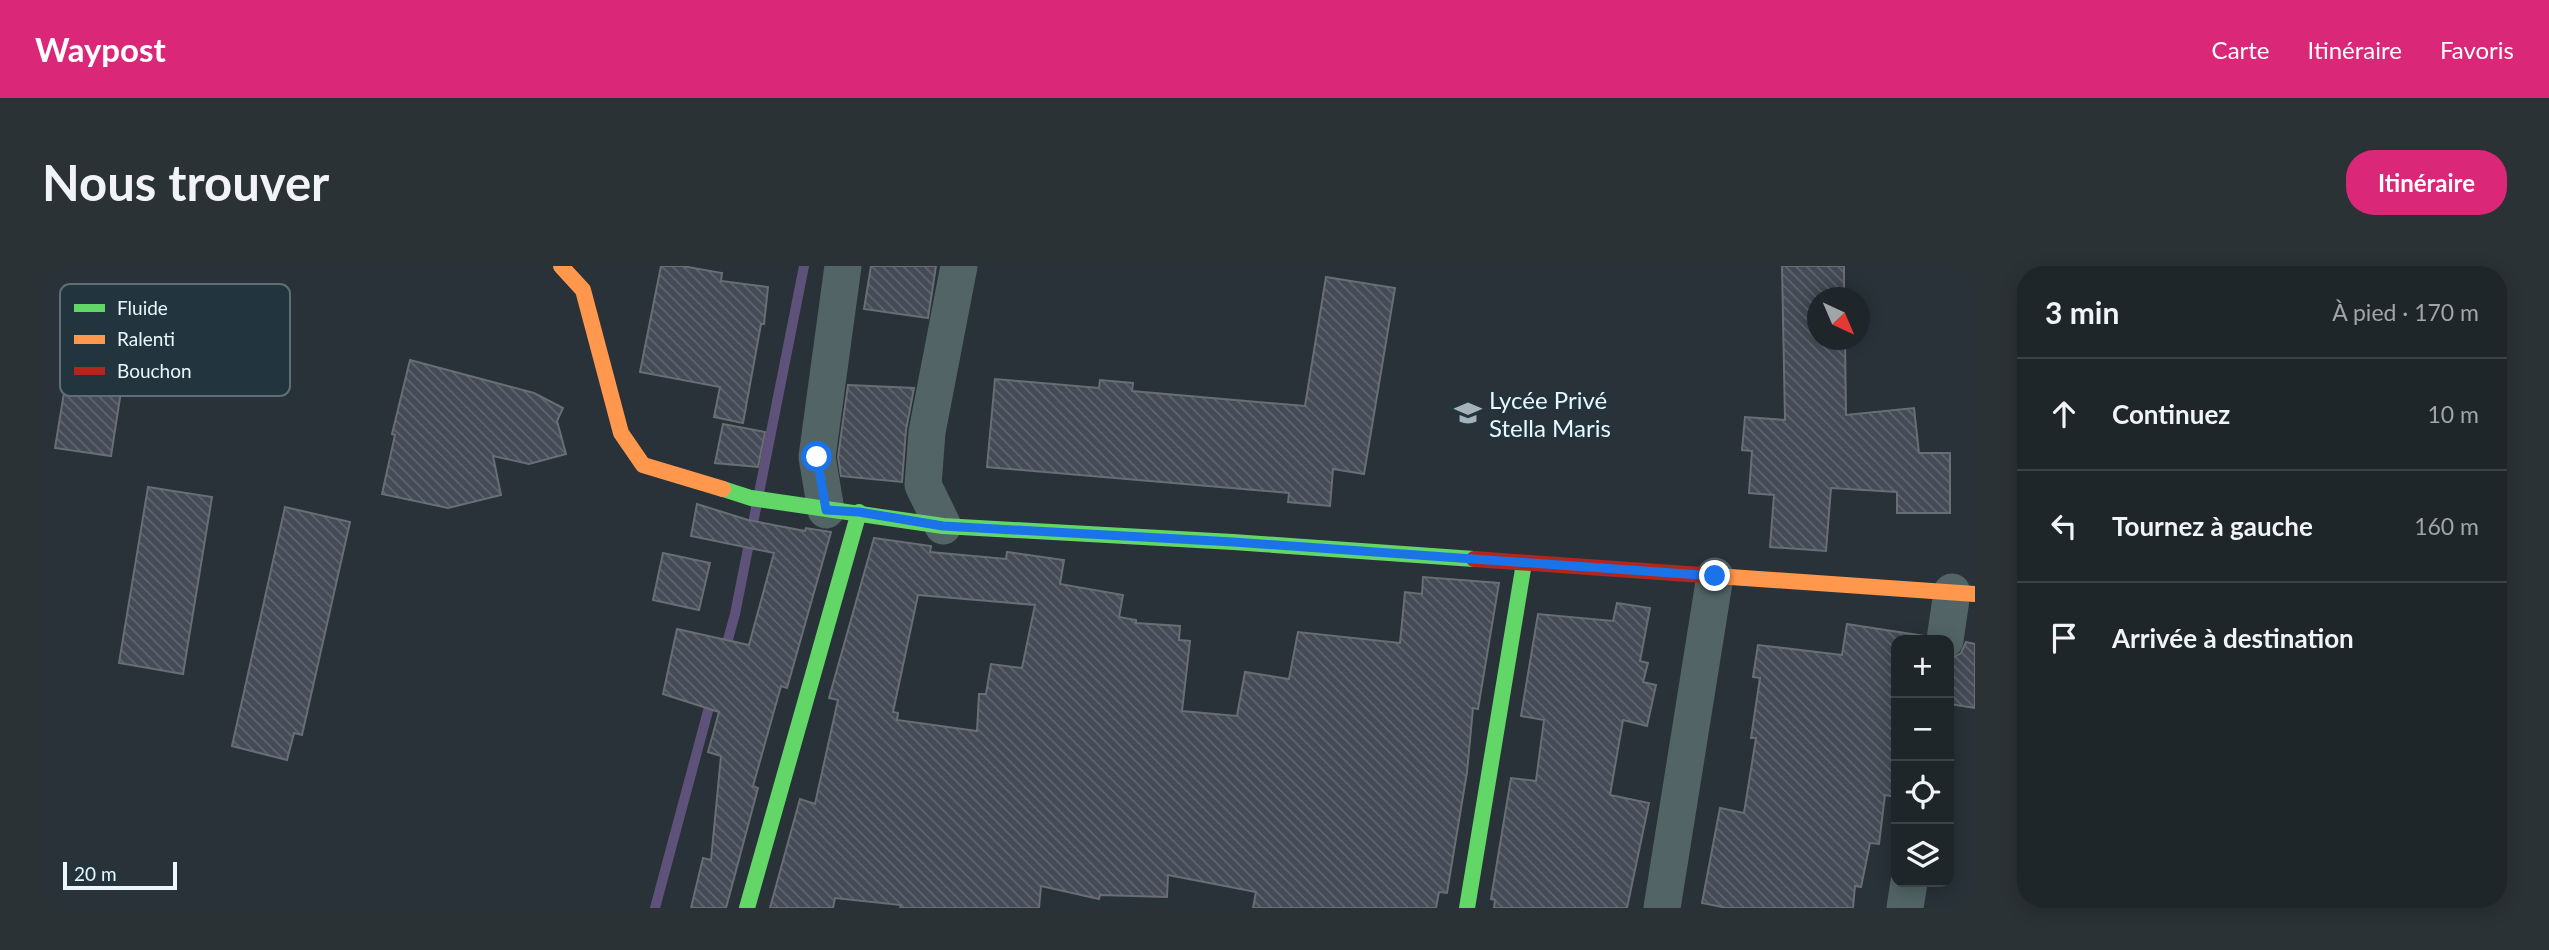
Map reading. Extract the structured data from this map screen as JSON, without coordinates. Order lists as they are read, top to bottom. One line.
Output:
{"places":{"school or university":["Lycée Privé Stella Maris"]},"legend":["Fluide","Ralenti","Bouchon"],"scale_bar":"20 m","north":"bottom right","page":{"header":"Waypost","nav":["Carte","Itinéraire","Favoris"],"buttons":"Itinéraire","title":"Nous trouver","heading":["3 min","À pied · 170 m"],"list":[["Continuez","10 m"],["Tournez à gauche","160 m"],"Arrivée à destination"],"map_buttons":["+","−"],"scale":"20 m"}}
